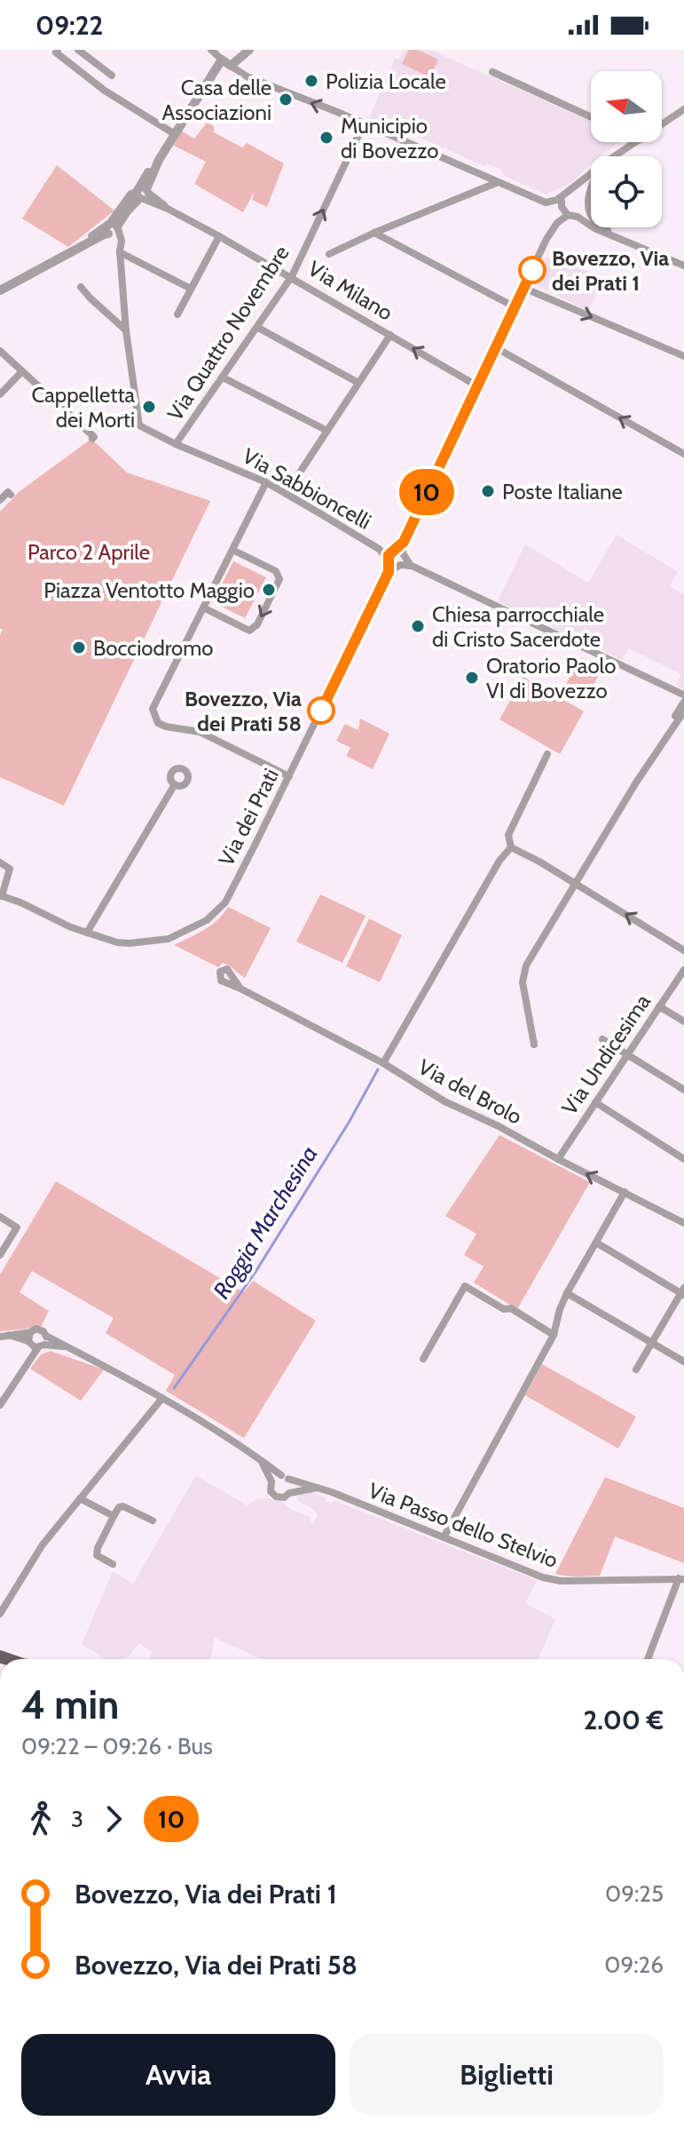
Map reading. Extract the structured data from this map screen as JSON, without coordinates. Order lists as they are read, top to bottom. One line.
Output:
{"streets":{"street":["Via Milano","Via Quattro Novembre","Via Sabbioncelli","Via dei Prati","Via Undicesima","Via del Brolo","Via Passo dello Stelvio"]},"crossings":[["Via Milano","Via Quattro Novembre"],["Via Milano","Via dei Prati"],["Via Quattro Novembre","Via Sabbioncelli"],["Via Sabbioncelli","Via dei Prati"],["Via Undicesima","Via del Brolo"]],"one_way":["Via Quattro Novembre"],"water":["Roggia Marchesina"],"parks":["Parco 2 Aprile"],"places":["Polizia Locale","Casa delle Associazioni","Municipio di Bovezzo","Bovezzo, Via dei Prati 1","Cappelletta dei Morti","Poste Italiane","Piazza Ventotto Maggio","Chiesa parrocchiale di Cristo Sacerdote","Bocciodromo","Oratorio Paolo VI di Bovezzo","Bovezzo, Via dei Prati 58"],"lines":["bus line 10"],"north":"left","page":{"status":"09:22","on_map":"10","heading":["4 min","09:22 – 09:26 · Bus","2.00 €"],"legs":["3","10"],"list":[{"name":"Bovezzo, Via dei Prati 1","value":"09:25"},{"name":"Bovezzo, Via dei Prati 58","value":"09:26"}],"buttons":["Avvia","Biglietti"]}}
